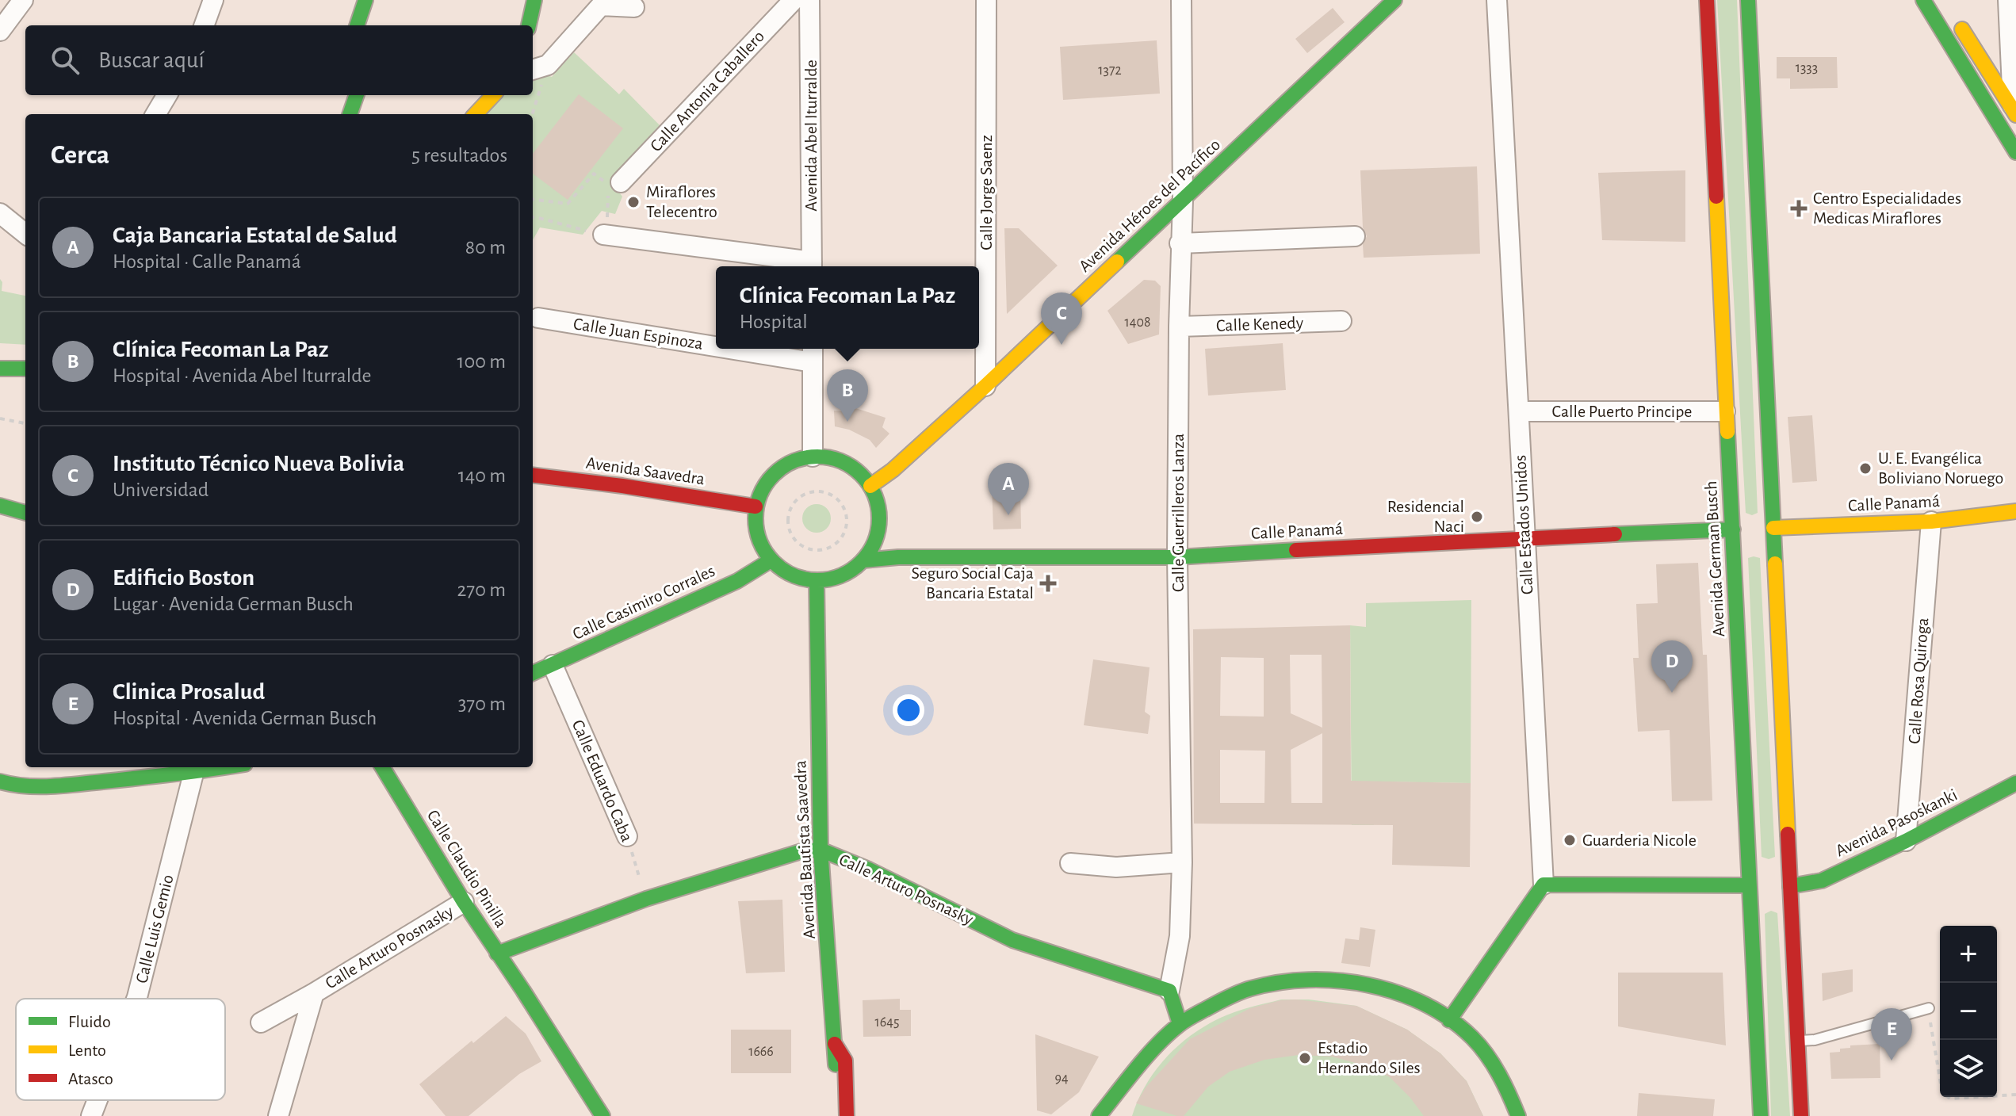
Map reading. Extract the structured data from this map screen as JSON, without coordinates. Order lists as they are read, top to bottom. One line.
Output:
{"streets":{"main road":["Avenida Héroes del Pacífico","Avenida Saavedra","Calle Panamá","Calle Guerrilleros Lanza","Avenida German Busch","Calle Casimiro Corrales","Avenida Pasoskanki","Avenida Bautista Saavedra","Calle Claudio Pinilla","Calle Arturo Posnasky"],"street":["Calle Antonia Caballero","Avenida Abel Iturralde","Calle Jorge Saenz","Calle Kenedy","Calle Juan Espinoza","Calle Puerto Principe","Calle Estados Unidos","Calle Rosa Quiroga","Calle Eduardo Caba","Calle Luis Gemio"]},"crossings":[["Calle Jorge Saenz","Avenida Héroes del Pacífico"],["Avenida Héroes del Pacífico","Calle Guerrilleros Lanza"],["Calle Kenedy","Calle Guerrilleros Lanza"],["Calle Puerto Principe","Calle Estados Unidos"],["Calle Puerto Principe","Avenida German Busch"],["Calle Panamá","Calle Guerrilleros Lanza"],["Calle Panamá","Calle Estados Unidos"],["Calle Panamá","Avenida German Busch"],["Calle Panamá","Calle Rosa Quiroga"],["Calle Guerrilleros Lanza","Calle Arturo Posnasky"],["Calle Casimiro Corrales","Calle Eduardo Caba"],["Calle Rosa Quiroga","Avenida Pasoskanki"],["Calle Eduardo Caba","Calle Arturo Posnasky"],["Avenida Bautista Saavedra","Calle Arturo Posnasky"],["Calle Claudio Pinilla","Calle Arturo Posnasky"]],"places":{"other":["Miraflores Telecentro","U. E. Evangélica Boliviano Noruego","Residencial Naci","Guarderia Nicole","Estadio Hernando Siles"],"health":["Centro Especialidades Medicas Miraflores","Seguro Social Caja Bancaria Estatal"]},"house_numbers":["1333","1372","1408","1645","1666","94"],"legend":["Fluido","Lento","Atasco"],"page":{"search":"Buscar aquí","heading":["Cerca","5 resultados"],"list":[{"mark":"A","name":"Caja Bancaria Estatal de Salud","note":"Hospital · Calle Panamá","value":"80 m"},{"mark":"B","name":"Clínica Fecoman La Paz","note":"Hospital · Avenida Abel Iturralde","value":"100 m"},{"mark":"C","name":"Instituto Técnico Nueva Bolivia","note":"Universidad","value":"140 m"},{"mark":"D","name":"Edificio Boston","note":"Lugar · Avenida German Busch","value":"270 m"},{"mark":"E","name":"Clinica Prosalud","note":"Hospital · Avenida German Busch","value":"370 m"}],"popup":["Clínica Fecoman La Paz","Hospital"],"pins":["C","B","A","D","E"],"map_buttons":["+","−"]}}
